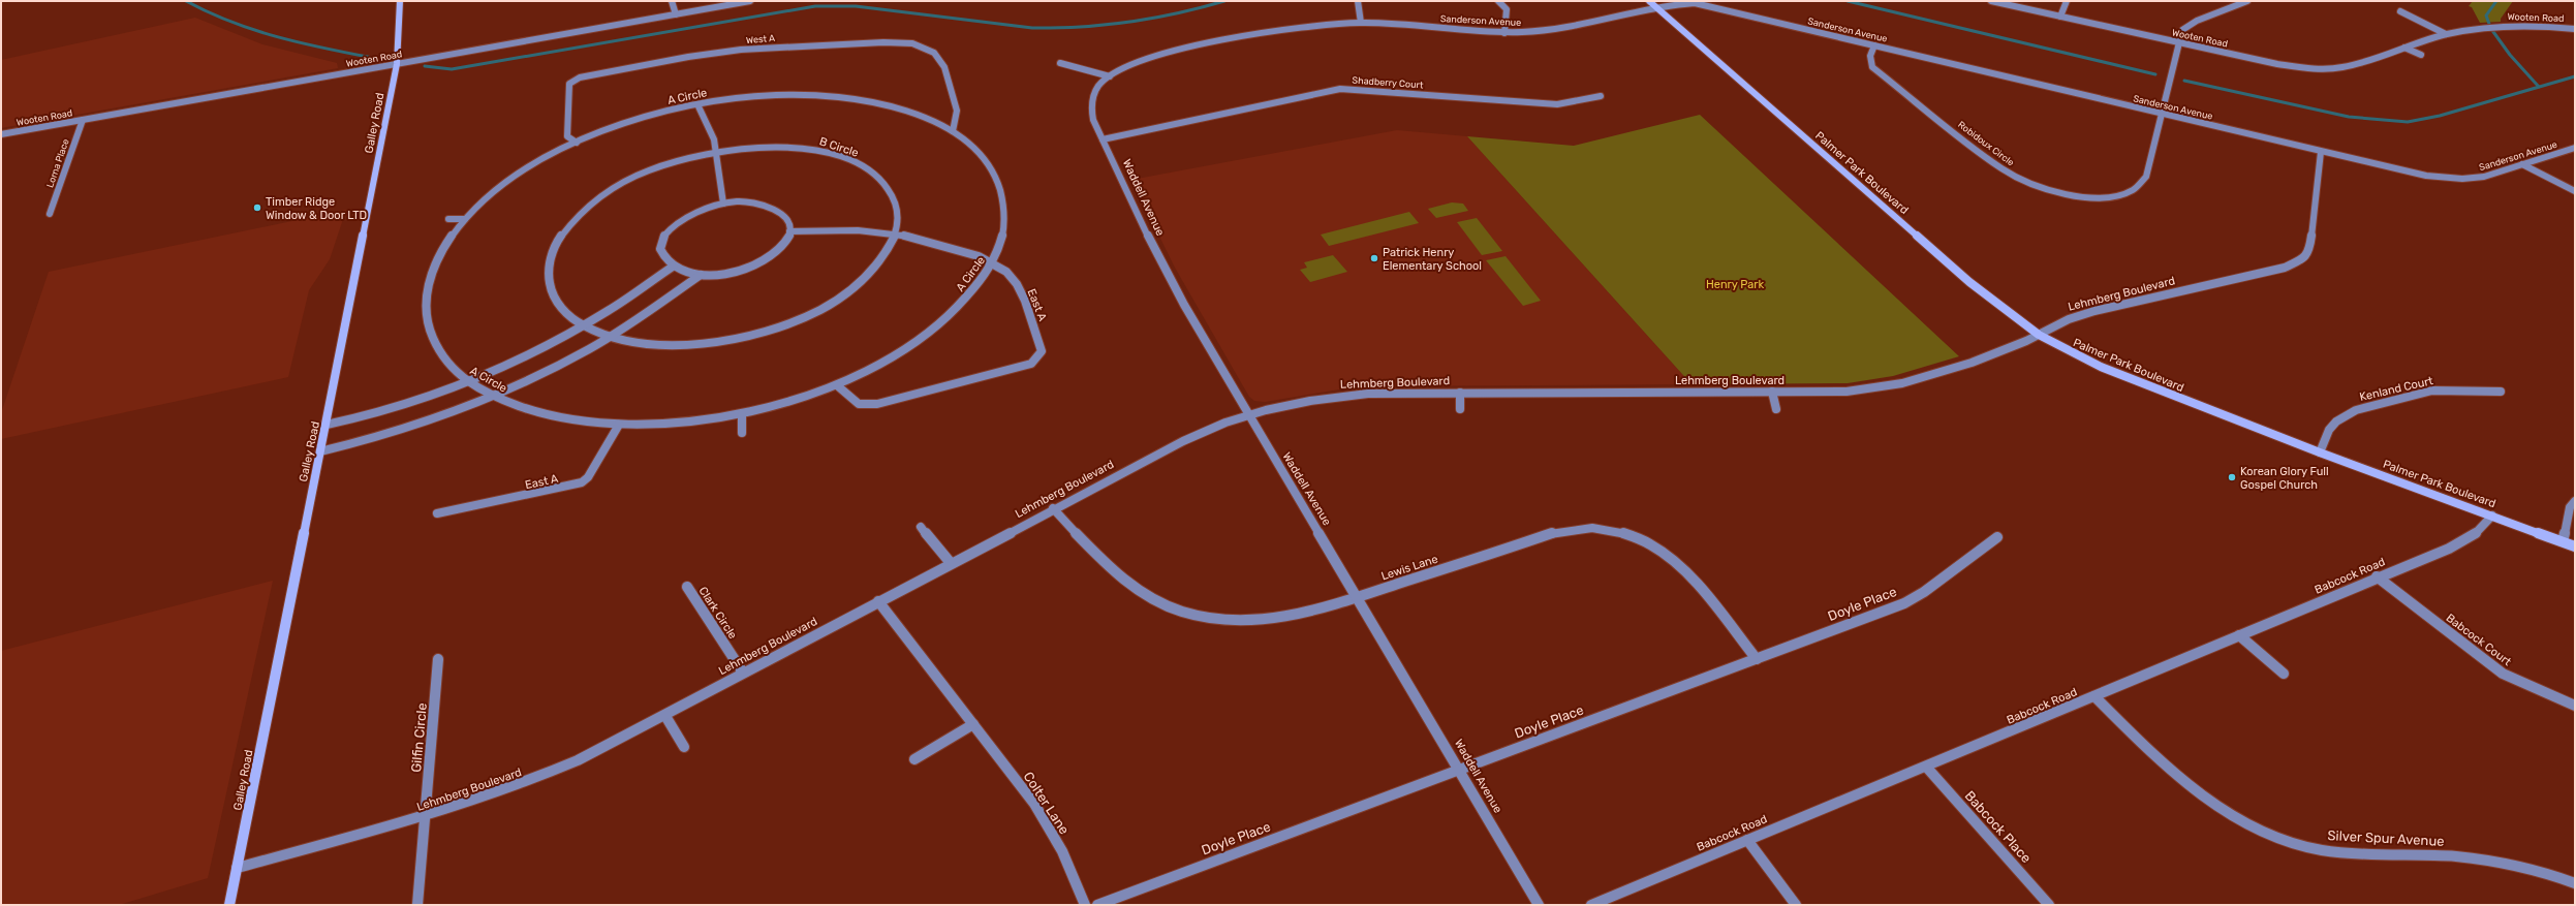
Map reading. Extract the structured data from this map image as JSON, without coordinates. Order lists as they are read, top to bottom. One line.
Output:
{"streets":{"main road":["Galley Road","Palmer Park Boulevard"],"street":["Wooten Road","Sanderson Avenue","West A","Shadberry Court","A Circle","Robidoux Circle","B Circle","Lorna Place","Waddell Avenue","Lehmberg Boulevard","East A","Kenland Court","Lewis Lane","Babcock Road","Doyle Place","Clark Circle","Babcock Court","Gilfin Circle","Colter Lane","Babcock Place","Silver Spur Avenue"]},"crossings":[["Wooten Road","Galley Road"],["Wooten Road","Robidoux Circle"],["Wooten Road","Lorna Place"],["Sanderson Avenue","Robidoux Circle"],["Sanderson Avenue","Palmer Park Boulevard"],["Sanderson Avenue","Waddell Avenue"],["Sanderson Avenue","Lehmberg Boulevard"],["West A","A Circle"],["Shadberry Court","Waddell Avenue"],["A Circle","East A"],["Galley Road","Lehmberg Boulevard"],["B Circle","East A"],["Palmer Park Boulevard","Lehmberg Boulevard"],["Palmer Park Boulevard","Kenland Court"],["Palmer Park Boulevard","Babcock Road"],["Waddell Avenue","Lehmberg Boulevard"],["Waddell Avenue","Lewis Lane"],["Waddell Avenue","Doyle Place"],["Lehmberg Boulevard","Lewis Lane"],["Lehmberg Boulevard","Clark Circle"],["Lehmberg Boulevard","Gilfin Circle"],["Lehmberg Boulevard","Colter Lane"],["Lewis Lane","Doyle Place"],["Babcock Road","Babcock Court"],["Babcock Road","Babcock Place"],["Babcock Road","Silver Spur Avenue"]],"parks":["Henry Park"],"places":["Timber Ridge Window & Door LTD","Patrick Henry Elementary School","Korean Glory Full Gospel Church"]}
